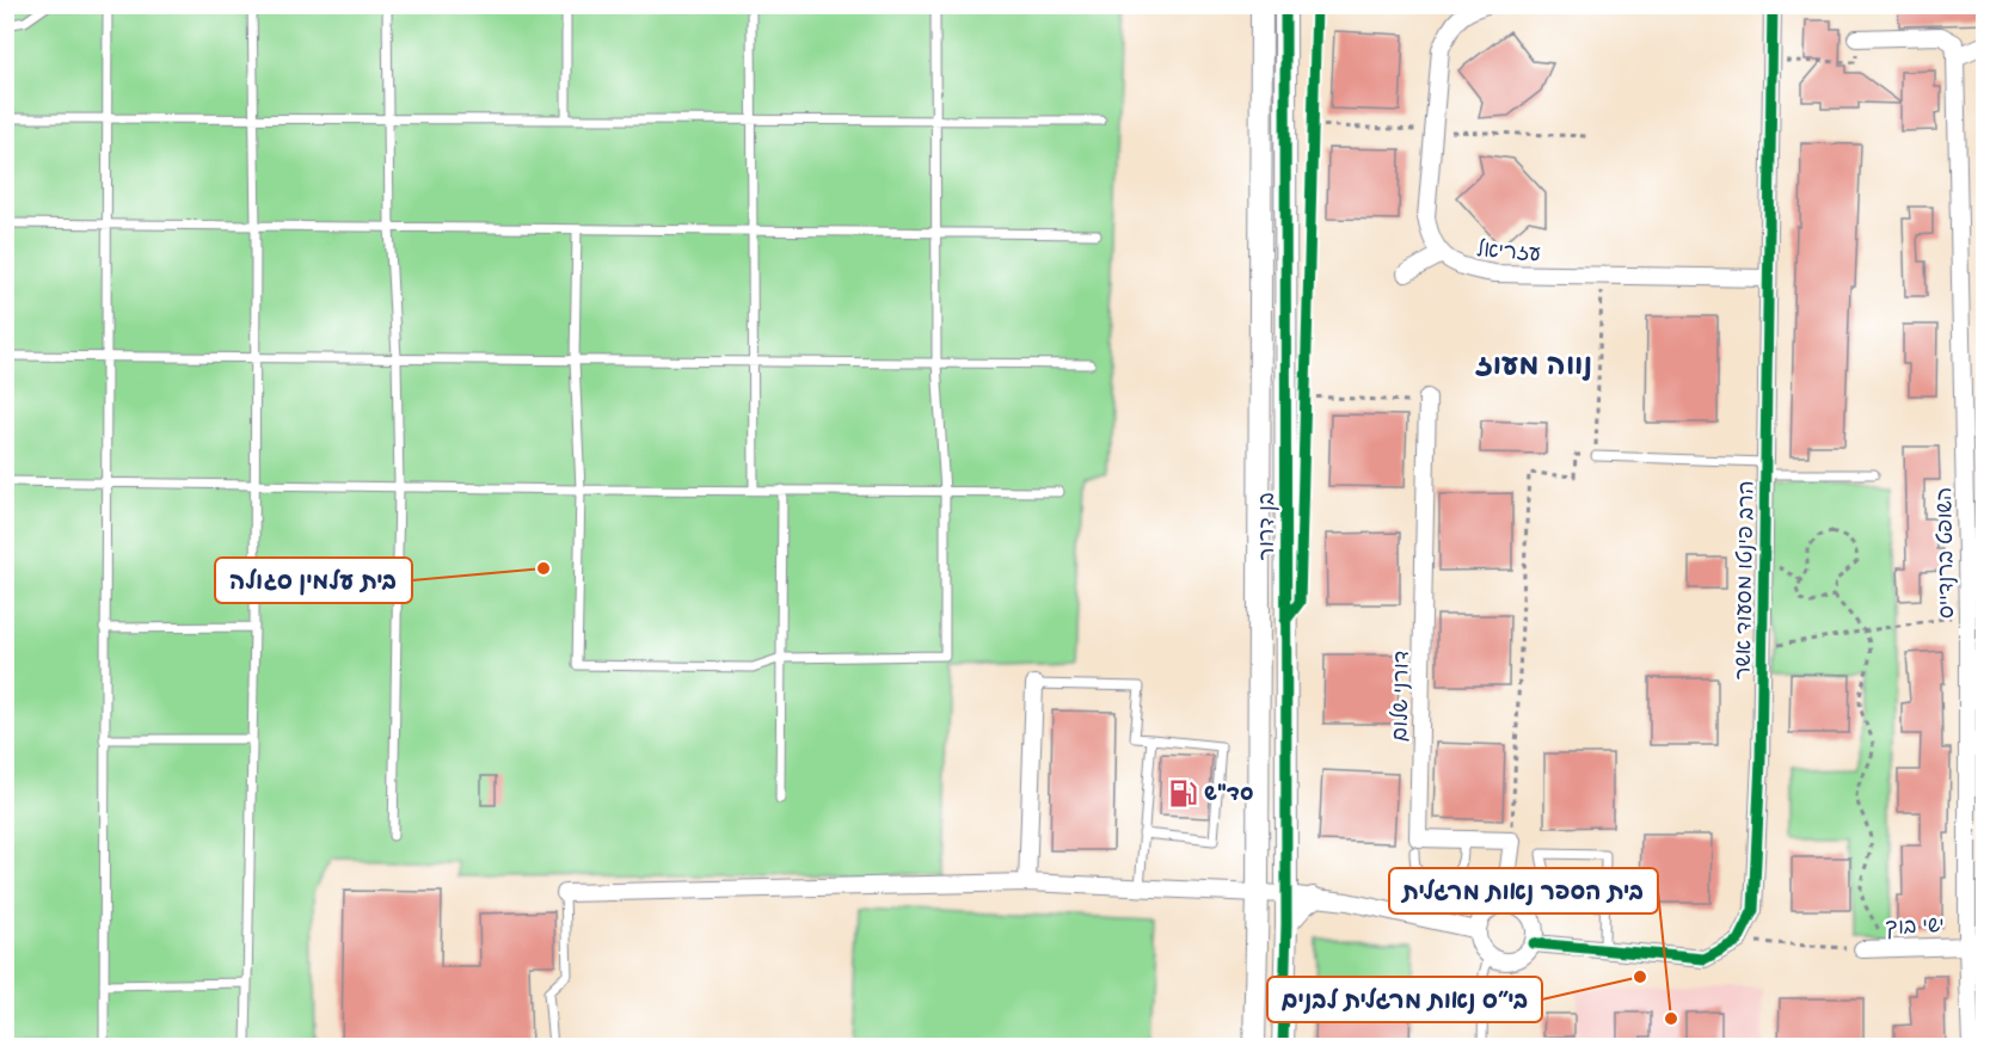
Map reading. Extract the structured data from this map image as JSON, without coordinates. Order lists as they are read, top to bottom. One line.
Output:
{"streets":{"street":["עזריאל","בן דרור","השופט ברנדייס","הרב פינטו מסעוד אשר","דורני שלום","ישי בוך"]},"crossings":[["עזריאל","הרב פינטו מסעוד אשר"],["השופט ברנדייס","ישי בוך"]],"districts":["נווה מעוז"],"places":{"other":["בית עלמין סגולה","בי״ס נאות מרגלית לבנים","בית הספר נאות מרגלית"],"fuel station":["סד\"ש"]}}
